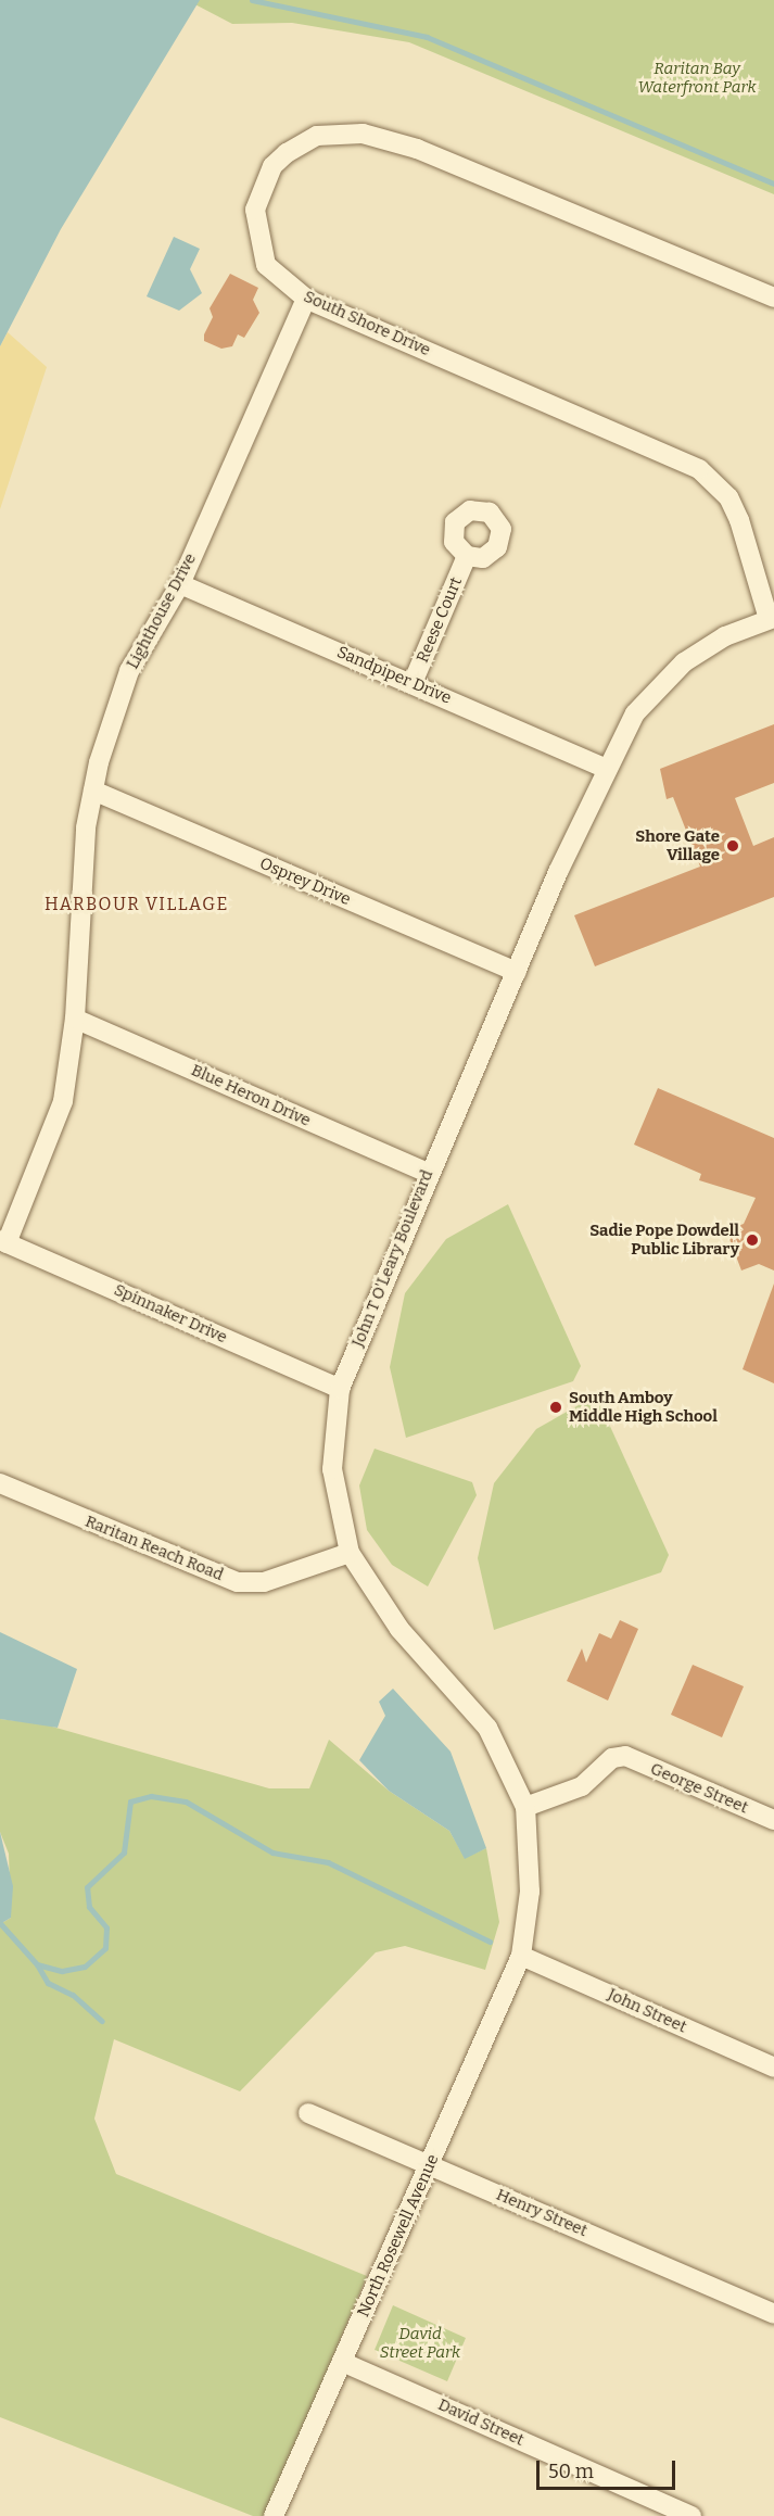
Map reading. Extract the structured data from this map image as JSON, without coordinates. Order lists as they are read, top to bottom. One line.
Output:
{"streets":{"street":["South Shore Drive","Lighthouse Drive","Reese Court","Sandpiper Drive","Osprey Drive","Blue Heron Drive","John T O'Leary Boulevard","Spinnaker Drive","Raritan Reach Road","George Street","John Street","Henry Street","North Rosewell Avenue","David Street"]},"crossings":[["South Shore Drive","Lighthouse Drive"],["South Shore Drive","John T O'Leary Boulevard"],["Lighthouse Drive","Sandpiper Drive"],["Lighthouse Drive","Osprey Drive"],["Lighthouse Drive","Blue Heron Drive"],["Lighthouse Drive","Spinnaker Drive"],["Reese Court","Sandpiper Drive"],["Sandpiper Drive","John T O'Leary Boulevard"],["Osprey Drive","John T O'Leary Boulevard"],["Blue Heron Drive","John T O'Leary Boulevard"],["John T O'Leary Boulevard","Spinnaker Drive"],["John T O'Leary Boulevard","Raritan Reach Road"],["John T O'Leary Boulevard","George Street"],["John T O'Leary Boulevard","John Street"],["John T O'Leary Boulevard","North Rosewell Avenue"],["John Street","North Rosewell Avenue"],["Henry Street","North Rosewell Avenue"],["North Rosewell Avenue","David Street"]],"districts":["HARBOUR VILLAGE"],"parks":["Raritan Bay Waterfront Park","David Street Park"],"places":["Shore Gate Village","Sadie Pope Dowdell Public Library","South Amboy Middle High School"],"scale_bar":"50 m"}
